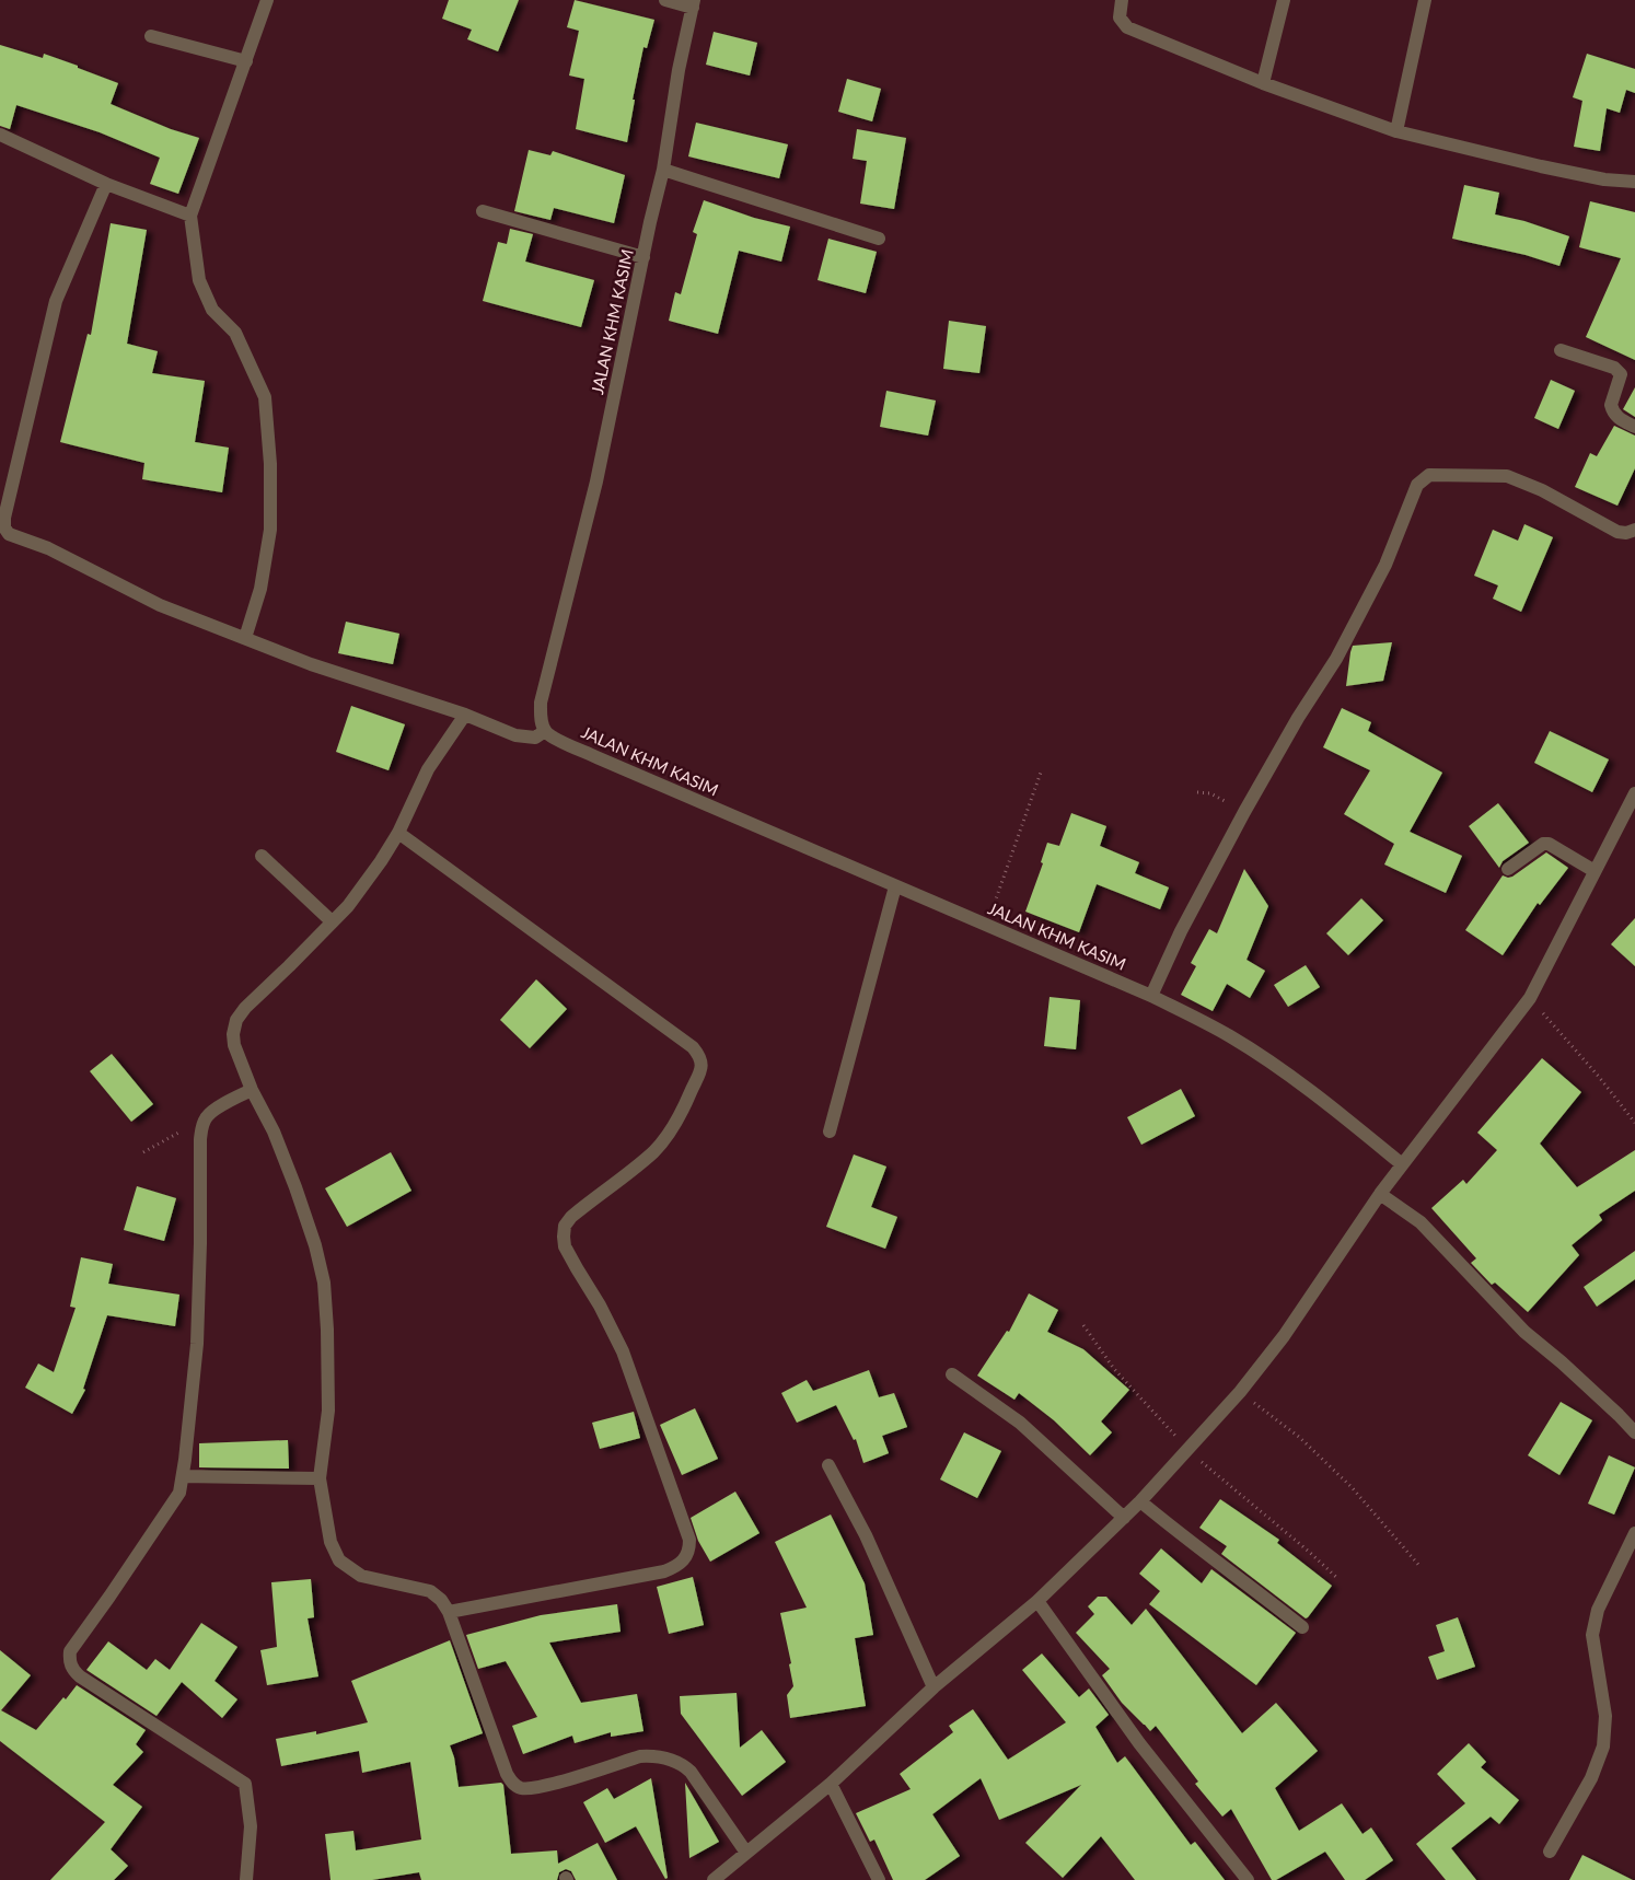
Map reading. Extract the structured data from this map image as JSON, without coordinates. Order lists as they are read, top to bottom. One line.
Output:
{"streets":{"street":["JALAN KHM KASIM"]}}
